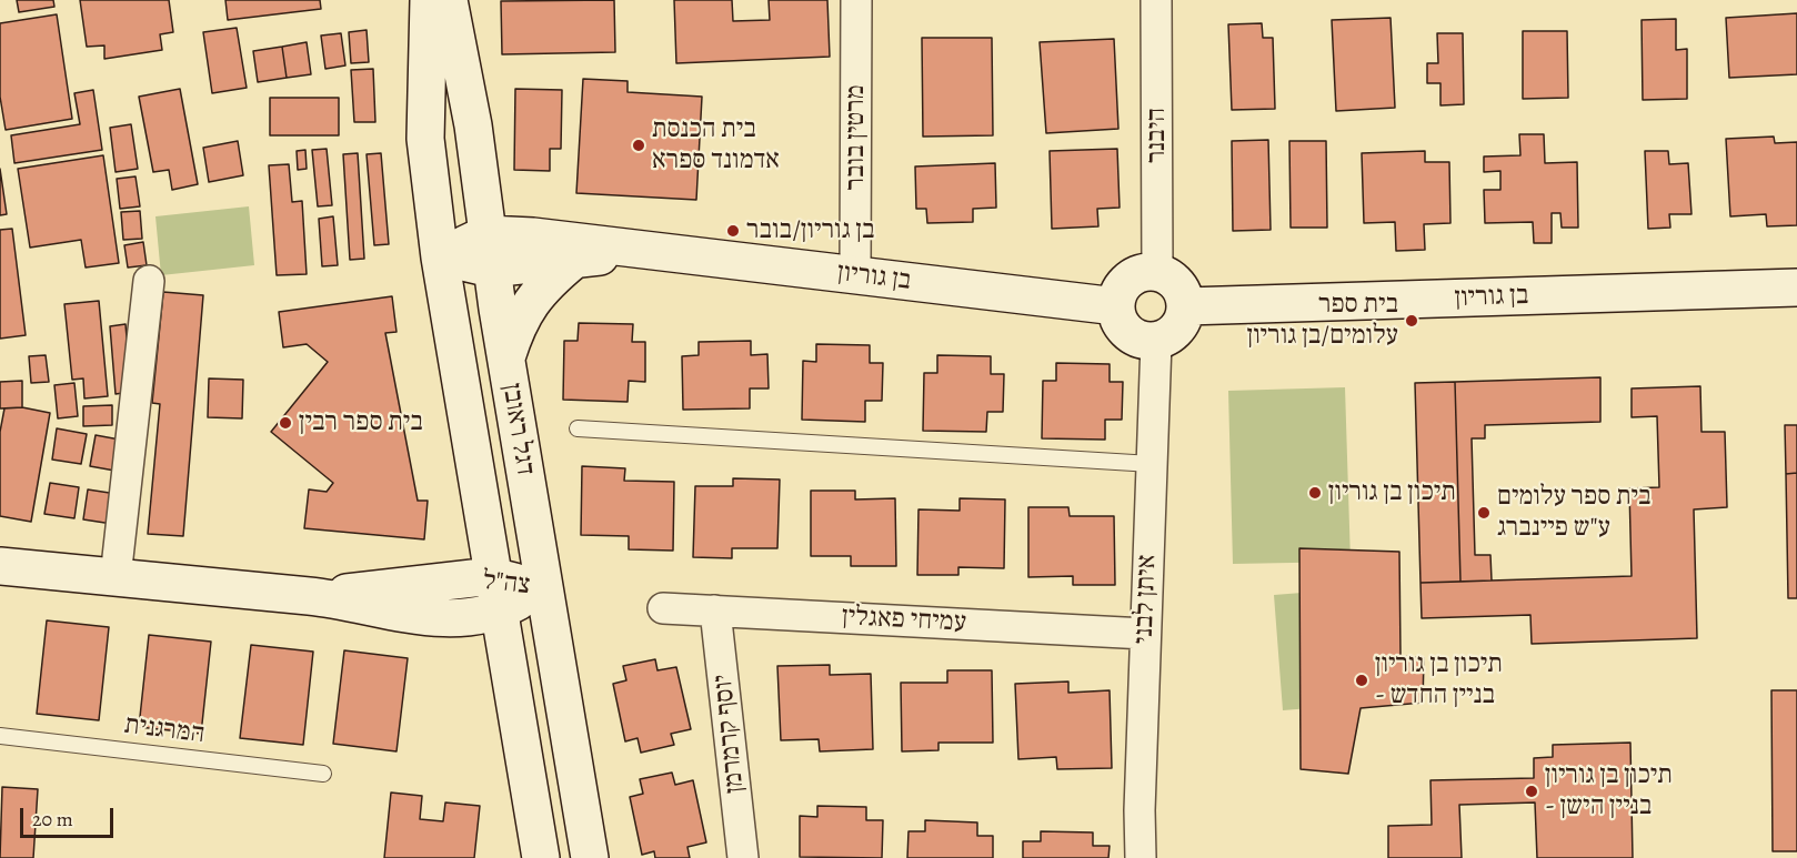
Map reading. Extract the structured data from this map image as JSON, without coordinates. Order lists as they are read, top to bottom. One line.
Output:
{"streets":{"street":["היבנר","מרטין בובר","בן גוריון","דגל ראובן","צה\"ל","איתן לבני","עמיחי פאגלין","יוסף קרמרמן"],"lane":["המרגנית"]},"crossings":[["היבנר","בן גוריון"],["היבנר","איתן לבני"],["מרטין בובר","בן גוריון"],["בן גוריון","דגל ראובן"],["בן גוריון","איתן לבני"],["דגל ראובן","צה\"ל"],["איתן לבני","עמיחי פאגלין"],["עמיחי פאגלין","יוסף קרמרמן"]],"places":["בית הכנסת אדמונד ספרא","בן גוריון/בובר","בית ספר עלומים/בן גוריון","בית ספר רבין","תיכון בן גוריון","בית ספר עלומים ע\"ש פיינברג","תיכון בן גוריון - בניין החדש","תיכון בן גוריון - בניין הישן"],"scale_bar":"20 m"}
